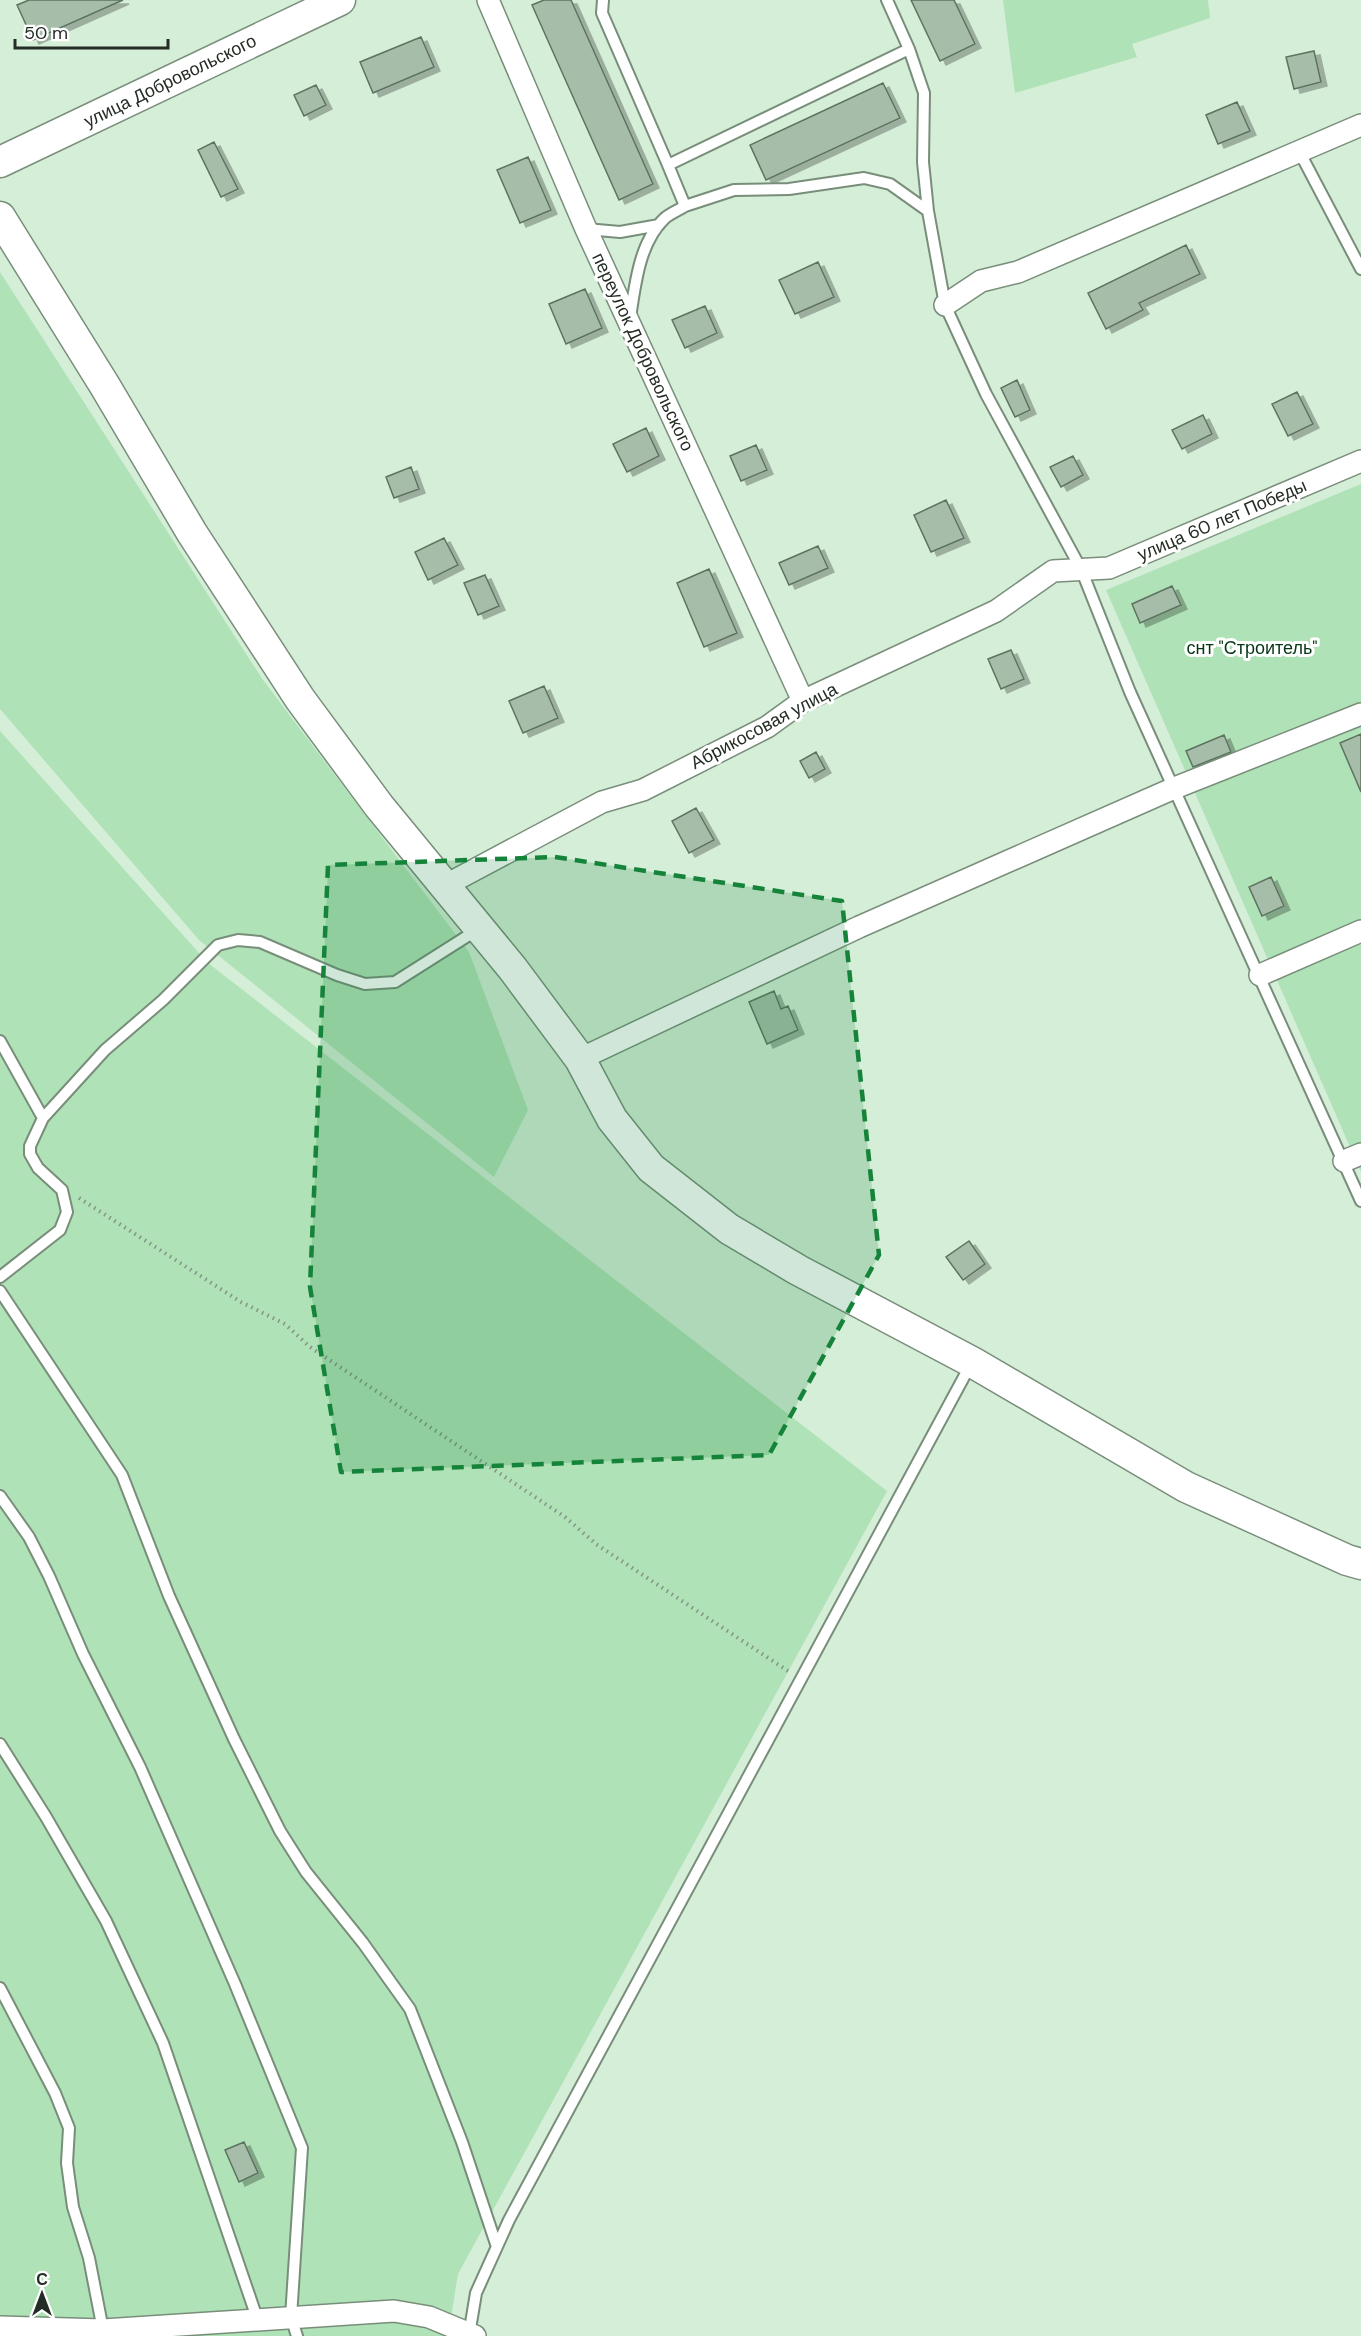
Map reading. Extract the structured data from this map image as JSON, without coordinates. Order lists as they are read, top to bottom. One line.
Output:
{"streets":{"street":["улица Добровольского","переулок Добровольского","улица 60 лет Победы","Абрикосовая улица"]},"crossings":[["переулок Добровольского","Абрикосовая улица"],["улица 60 лет Победы","Абрикосовая улица"]],"parks":["снт \"Строитель\""],"scale_bar":"50 m","north":"top"}
